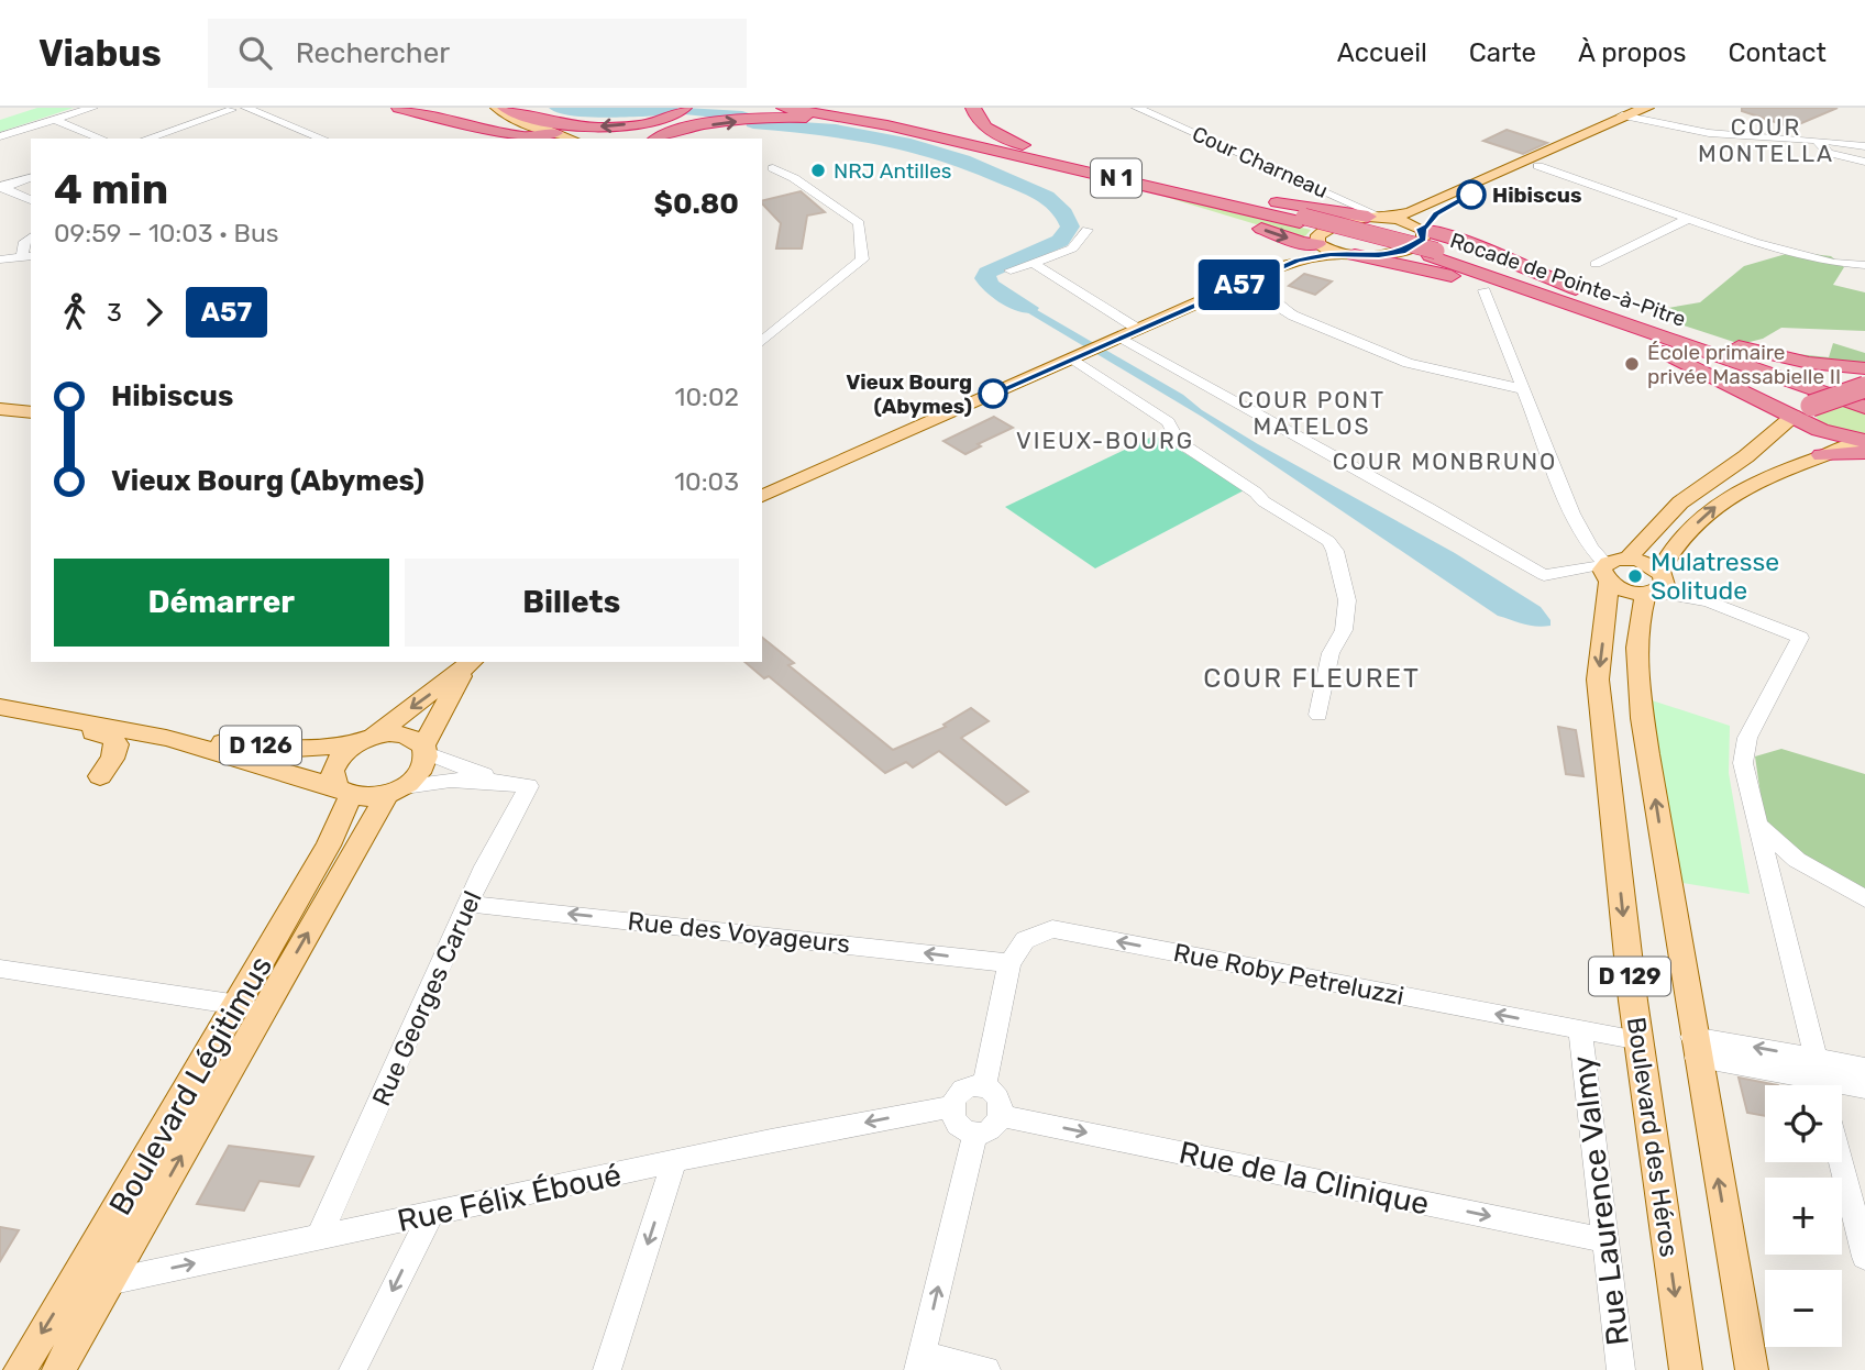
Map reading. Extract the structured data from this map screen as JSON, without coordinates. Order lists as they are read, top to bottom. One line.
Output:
{"streets":{"highway":["N 1","Rocade de Pointe-à-Pitre"],"main road":["D 126","D 129","Boulevard Légitimus","Boulevard des Héros"],"street":["Cour Charneau","Rue des Voyageurs","Rue Roby Petreluzzi","Rue Georges Caruel","Rue de la Clinique","Rue Félix Éboué","Rue Laurence Valmy"]},"crossings":[["N 1","Rocade de Pointe-à-Pitre"],["D 126","Rue Georges Caruel"],["D 126","Boulevard Légitimus"],["Rue des Voyageurs","Rue Roby Petreluzzi"],["Rue des Voyageurs","Rue Georges Caruel"],["Rue Roby Petreluzzi","Rue Laurence Valmy"],["Rue Georges Caruel","Boulevard Légitimus"],["Rue Georges Caruel","Rue Félix Éboué"],["Boulevard Légitimus","Rue Félix Éboué"],["Rue de la Clinique","Rue Félix Éboué"],["Rue de la Clinique","Rue Laurence Valmy"]],"one_way":["Rue des Voyageurs","Rue Roby Petreluzzi","Rue de la Clinique"],"districts":["COUR MONTELLA","COUR PONT MATELOS","VIEUX-BOURG","COUR MONBRUNO","COUR FLEURET"],"places":["NRJ Antilles","Hibiscus","École primaire privée Massabielle II","Vieux Bourg (Abymes)","Mulatresse Solitude"],"lines":["bus line A57"],"page":{"header":"Viabus","search":"Rechercher","nav":["Accueil","Carte","À propos","Contact"],"on_map":"A57","heading":["4 min","09:59 – 10:03 · Bus","$0.80"],"legs":["3","A57"],"list":[{"name":"Hibiscus","value":"10:02"},{"name":"Vieux Bourg (Abymes)","value":"10:03"}],"buttons":["Démarrer","Billets"],"map_buttons":["+","−"]}}
